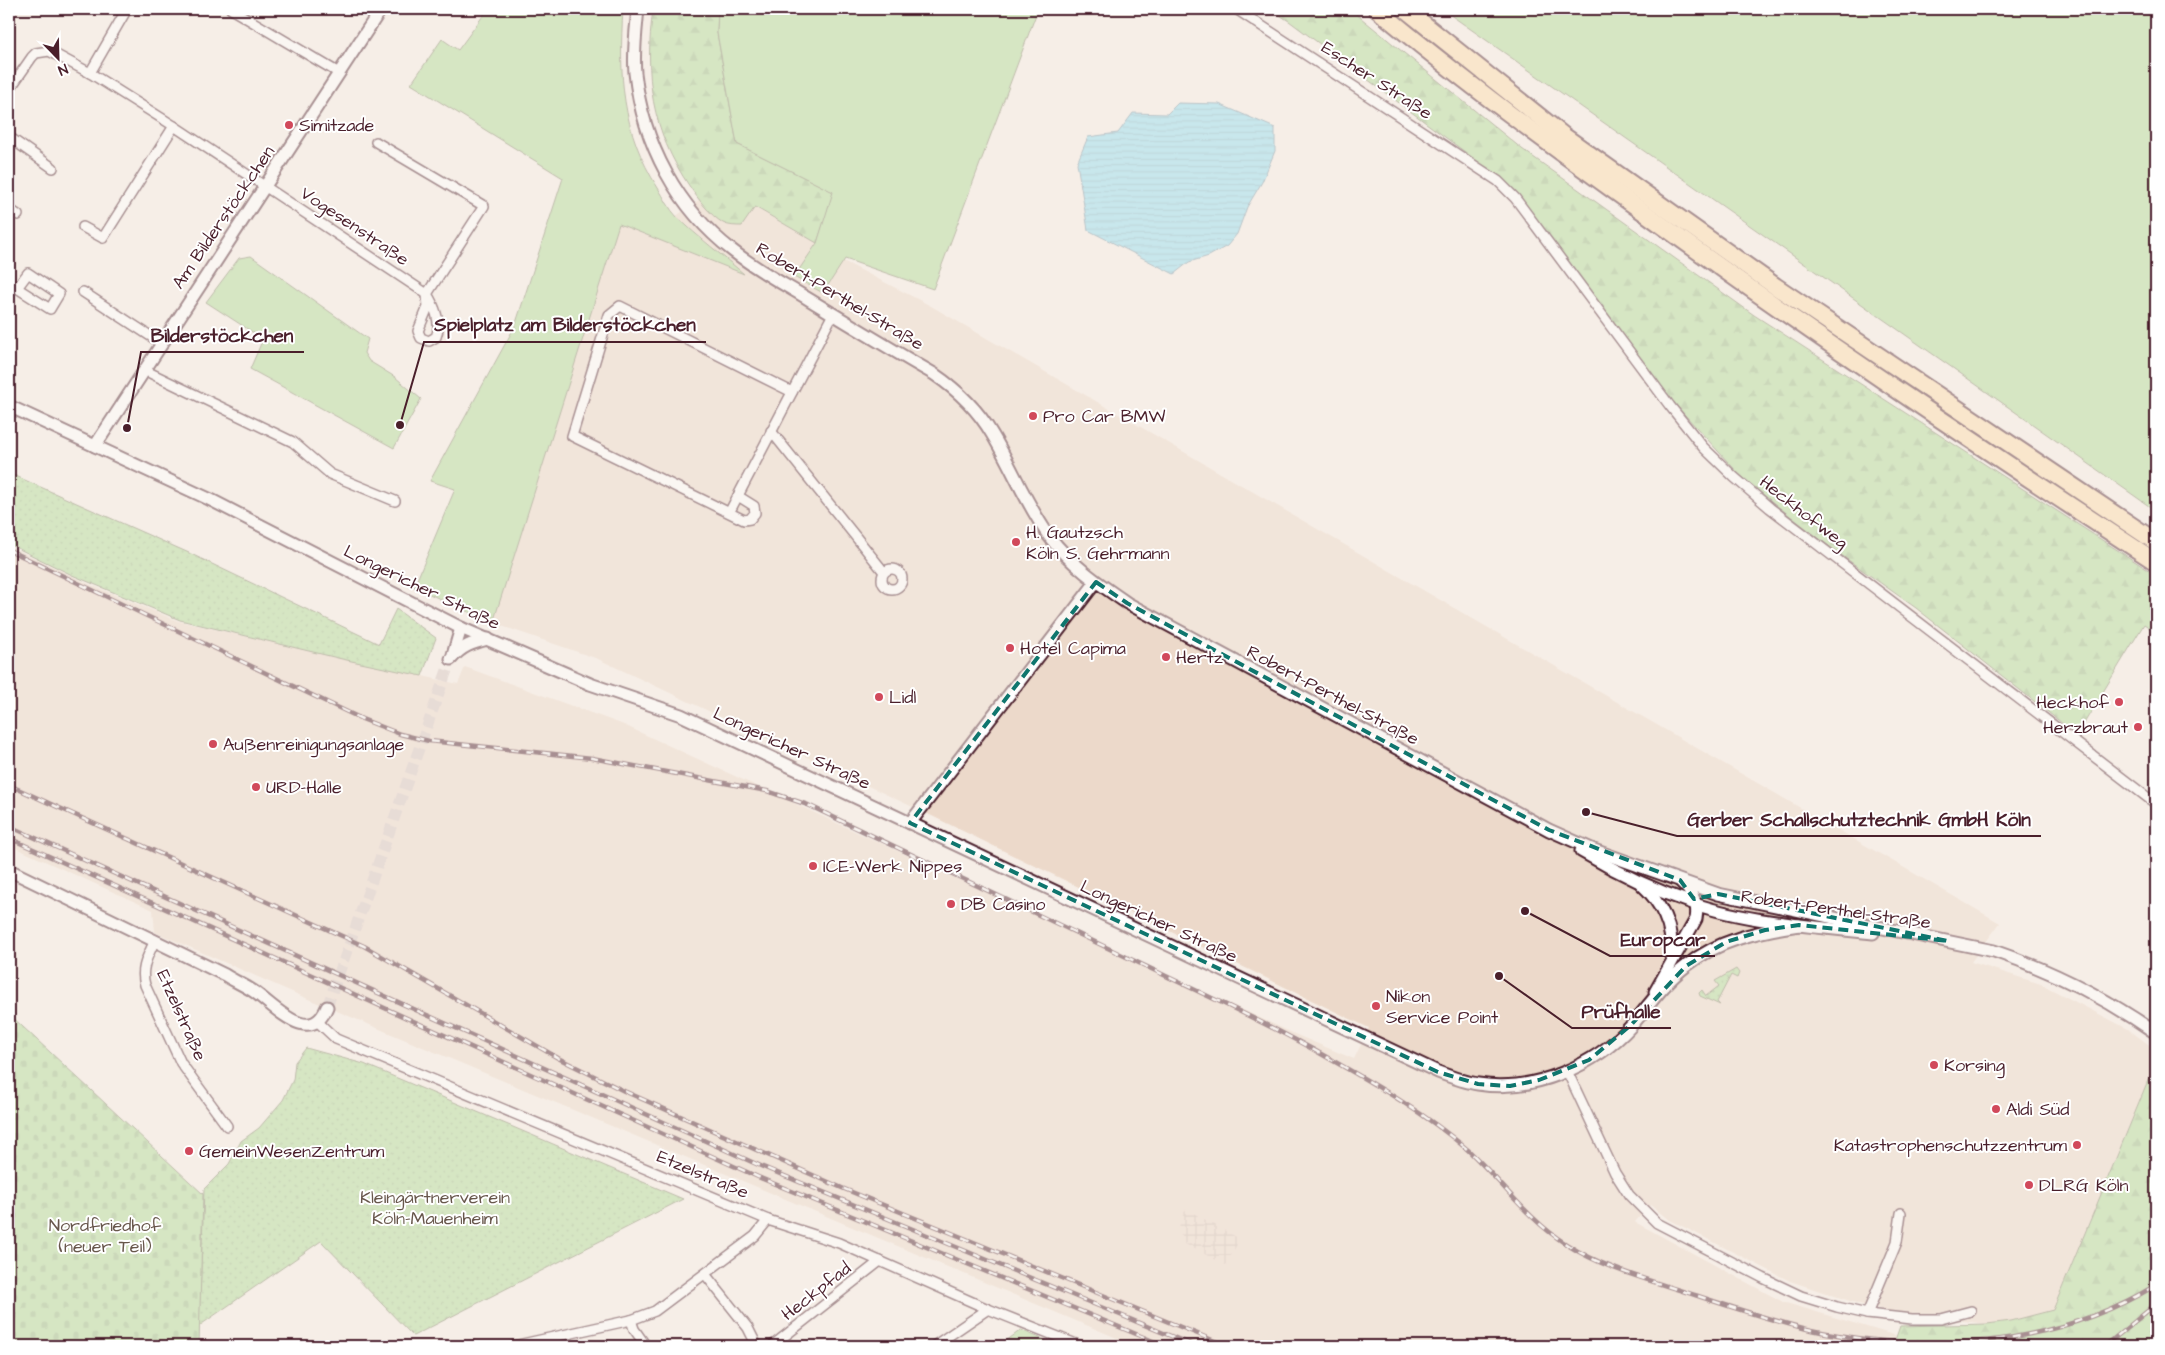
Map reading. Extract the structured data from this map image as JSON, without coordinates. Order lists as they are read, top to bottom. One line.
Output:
{"streets":{"street":["Escher Straße","Am Bilderstöckchen","Vogesenstraße","Robert-Perthel-Straße","Heckhofweg","Longericher Straße","Etzelstraße","Heckpfad"]},"crossings":[["Escher Straße","Heckhofweg"],["Am Bilderstöckchen","Vogesenstraße"],["Am Bilderstöckchen","Longericher Straße"],["Robert-Perthel-Straße","Longericher Straße"],["Etzelstraße","Heckpfad"]],"parks":["Kleingärtnerverein Köln-Mauenheim","Nordfriedhof (neuer Teil)"],"places":["Simitzade","Pro Car BMW","Spielplatz am Bilderstöckchen","Bilderstöckchen","H. Gautzsch Köln S. Gehrmann","Hotel Capima","Hertz","Lidl","Heckhof","Herzbraut","Außenreinigungsanlage","URD-Halle","Gerber Schallschutztechnik GmbH Köln","ICE-Werk Nippes","DB Casino","Europcar","Prüfhalle","Nikon Service Point","Korsing","Aldi Süd","Katastrophenschutzzentrum","GemeinWesenZentrum","DLRG Köln"],"north":"bottom right"}
